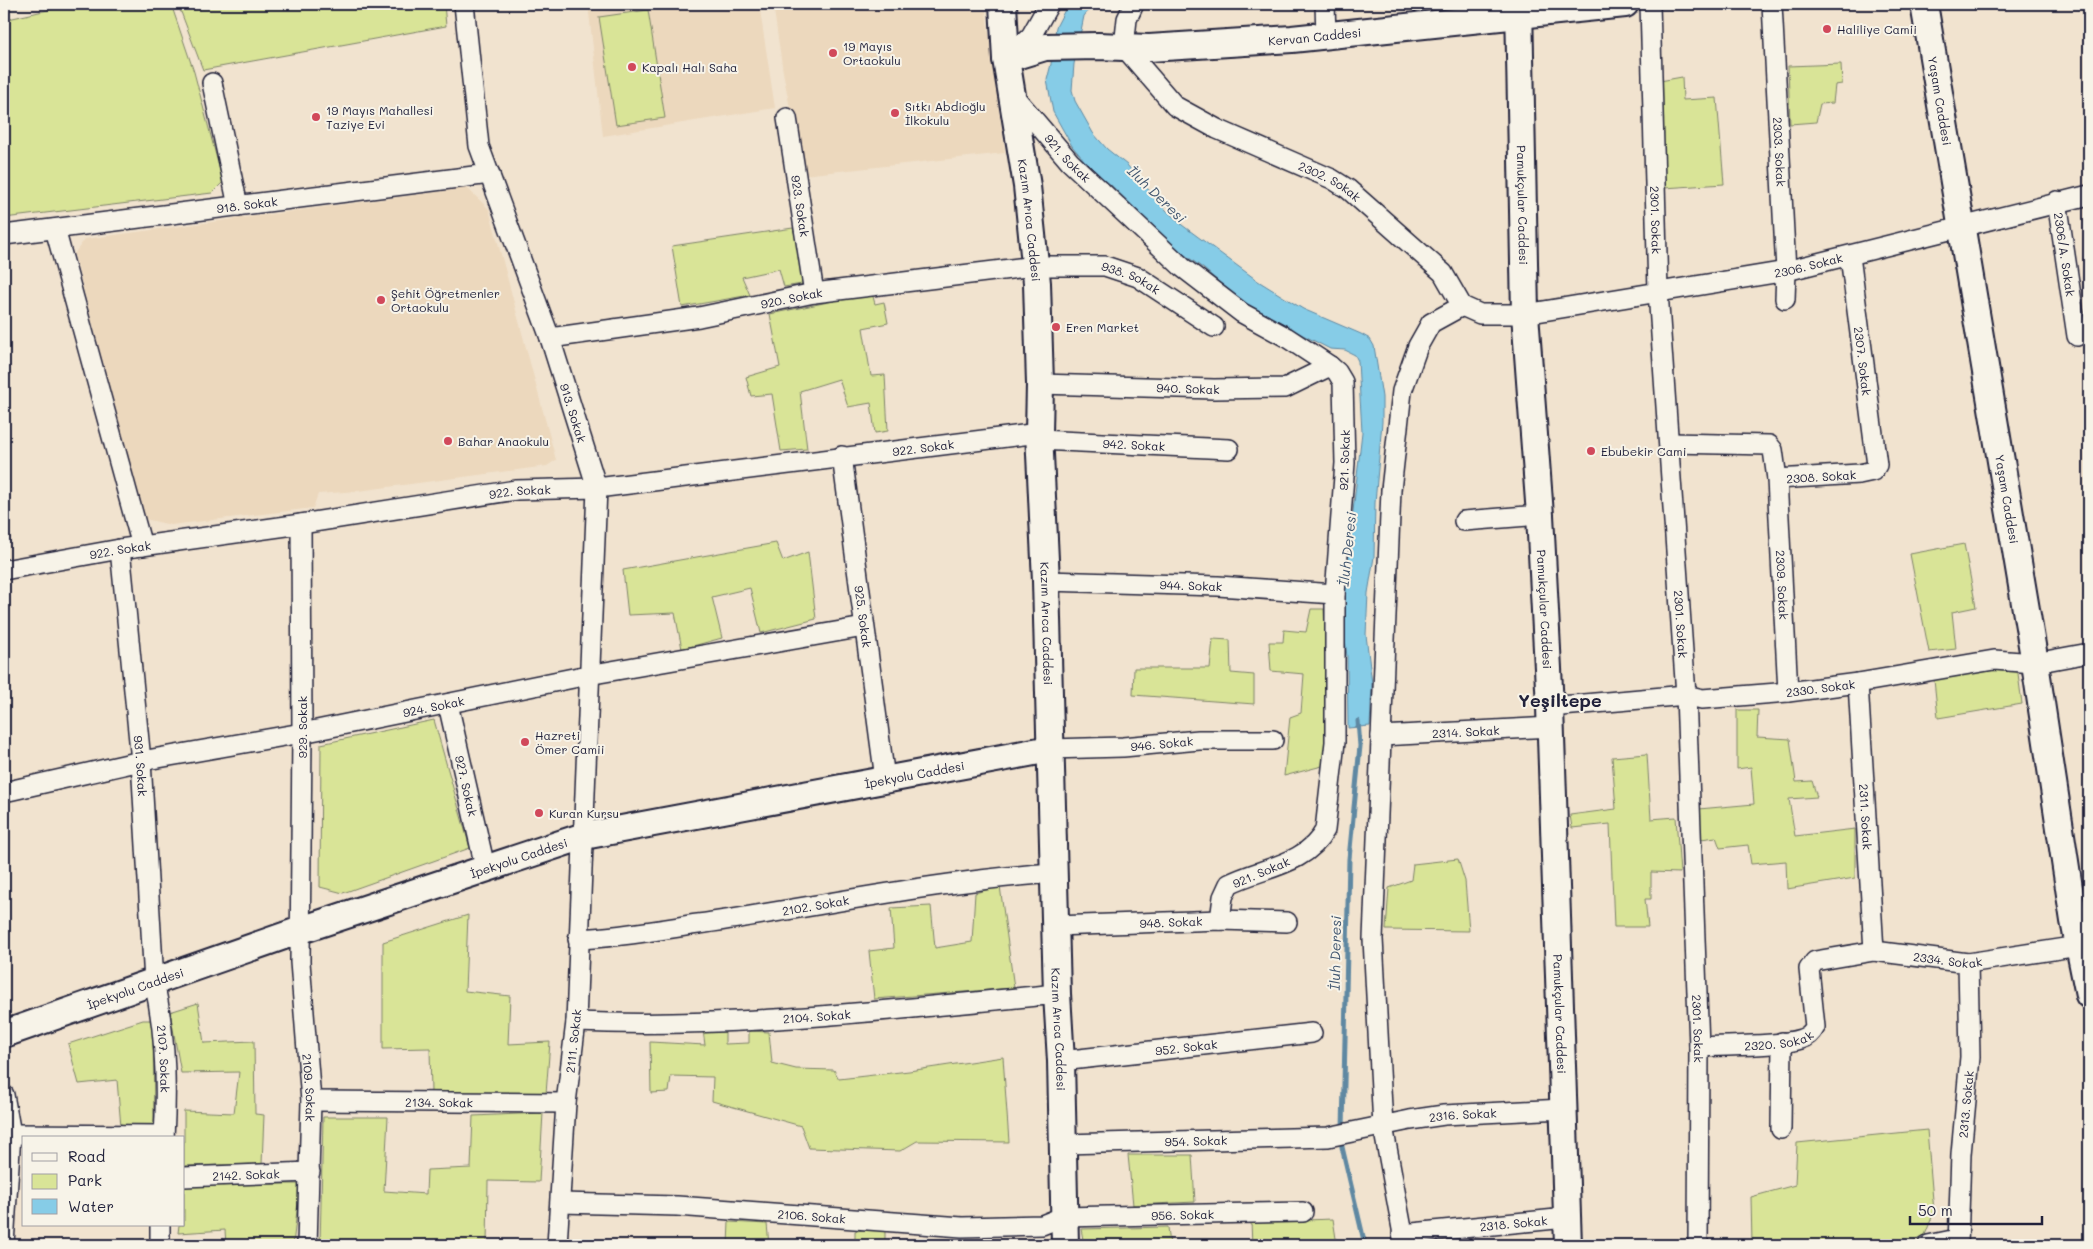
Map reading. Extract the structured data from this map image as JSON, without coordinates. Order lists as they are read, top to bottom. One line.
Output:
{"streets":{"street":["Kervan Caddesi","Yaşam Caddesi","2303. Sokak","921. Sokak","2302. Sokak","918. Sokak","923. Sokak","Pamukçular Caddesi","Kazım Arıca Caddesi","2301. Sokak","2306/A. Sokak","2306. Sokak","938. Sokak","920. Sokak","2307. Sokak","940. Sokak","913. Sokak","942. Sokak","922. Sokak","2308. Sokak","944. Sokak","2309. Sokak","925. Sokak","2330. Sokak","924. Sokak","929. Sokak","2314. Sokak","946. Sokak","931. Sokak","İpekyolu Caddesi","927. Sokak","2311. Sokak","2102. Sokak","948. Sokak","2334. Sokak","2104. Sokak","2320. Sokak","2111. Sokak","952. Sokak","2107. Sokak","2109. Sokak","2134. Sokak","2313. Sokak","2316. Sokak","954. Sokak","2142. Sokak","956. Sokak","2106. Sokak","2318. Sokak"]},"crossings":[["Kervan Caddesi","2302. Sokak"],["Kervan Caddesi","Pamukçular Caddesi"],["Kervan Caddesi","Kazım Arıca Caddesi"],["Yaşam Caddesi","2306. Sokak"],["Yaşam Caddesi","2330. Sokak"],["Yaşam Caddesi","2334. Sokak"],["2303. Sokak","2306. Sokak"],["921. Sokak","Kazım Arıca Caddesi"],["921. Sokak","940. Sokak"],["921. Sokak","944. Sokak"],["921. Sokak","948. Sokak"],["918. Sokak","913. Sokak"],["923. Sokak","920. Sokak"],["Pamukçular Caddesi","2306. Sokak"],["Pamukçular Caddesi","2330. Sokak"],["Pamukçular Caddesi","2314. Sokak"],["Pamukçular Caddesi","2316. Sokak"],["Pamukçular Caddesi","2318. Sokak"],["Kazım Arıca Caddesi","938. Sokak"],["Kazım Arıca Caddesi","920. Sokak"],["Kazım Arıca Caddesi","940. Sokak"],["Kazım Arıca Caddesi","942. Sokak"],["Kazım Arıca Caddesi","922. Sokak"],["Kazım Arıca Caddesi","944. Sokak"],["Kazım Arıca Caddesi","946. Sokak"],["Kazım Arıca Caddesi","İpekyolu Caddesi"],["Kazım Arıca Caddesi","2102. Sokak"],["Kazım Arıca Caddesi","948. Sokak"],["Kazım Arıca Caddesi","2104. Sokak"],["Kazım Arıca Caddesi","952. Sokak"],["Kazım Arıca Caddesi","954. Sokak"],["Kazım Arıca Caddesi","956. Sokak"],["Kazım Arıca Caddesi","2106. Sokak"],["2301. Sokak","2306. Sokak"],["2301. Sokak","2308. Sokak"],["2301. Sokak","2330. Sokak"],["2301. Sokak","2320. Sokak"],["2306/A. Sokak","2306. Sokak"],["2306. Sokak","2307. Sokak"],["938. Sokak","920. Sokak"],["920. Sokak","913. Sokak"],["2307. Sokak","2308. Sokak"],["913. Sokak","922. Sokak"],["913. Sokak","924. Sokak"],["913. Sokak","İpekyolu Caddesi"],["913. Sokak","2111. Sokak"],["942. Sokak","922. Sokak"],["922. Sokak","925. Sokak"],["922. Sokak","929. Sokak"],["922. Sokak","931. Sokak"],["2308. Sokak","2309. Sokak"],["2309. Sokak","2330. Sokak"],["925. Sokak","924. Sokak"],["925. Sokak","İpekyolu Caddesi"],["2330. Sokak","2314. Sokak"],["2330. Sokak","2311. Sokak"],["924. Sokak","929. Sokak"],["924. Sokak","931. Sokak"],["924. Sokak","927. Sokak"],["929. Sokak","İpekyolu Caddesi"],["929. Sokak","2109. Sokak"],["946. Sokak","İpekyolu Caddesi"],["931. Sokak","İpekyolu Caddesi"],["931. Sokak","2107. Sokak"],["İpekyolu Caddesi","927. Sokak"],["İpekyolu Caddesi","2111. Sokak"],["İpekyolu Caddesi","2107. Sokak"],["İpekyolu Caddesi","2109. Sokak"],["2311. Sokak","2334. Sokak"],["2102. Sokak","2111. Sokak"],["2334. Sokak","2320. Sokak"],["2334. Sokak","2313. Sokak"],["2104. Sokak","2111. Sokak"],["2111. Sokak","2134. Sokak"],["2111. Sokak","2106. Sokak"],["2109. Sokak","2134. Sokak"],["2109. Sokak","2142. Sokak"],["2316. Sokak","954. Sokak"],["956. Sokak","2106. Sokak"]],"districts":["Yeşiltepe"],"water":["İluh Deresi"],"places":["Haliliye Camii","19 Mayıs Ortaokulu","Kapalı Halı Saha","Sıtkı Abdioğlu İlkokulu","19 Mayıs Mahallesi Taziye Evi","Şehit Öğretmenler Ortaokulu","Eren Market","Bahar Anaokulu","Ebubekir Cami","Hazreti Ömer Camii","Kuran Kursu"],"legend":["Road","Park","Water"],"scale_bar":"50 m"}
